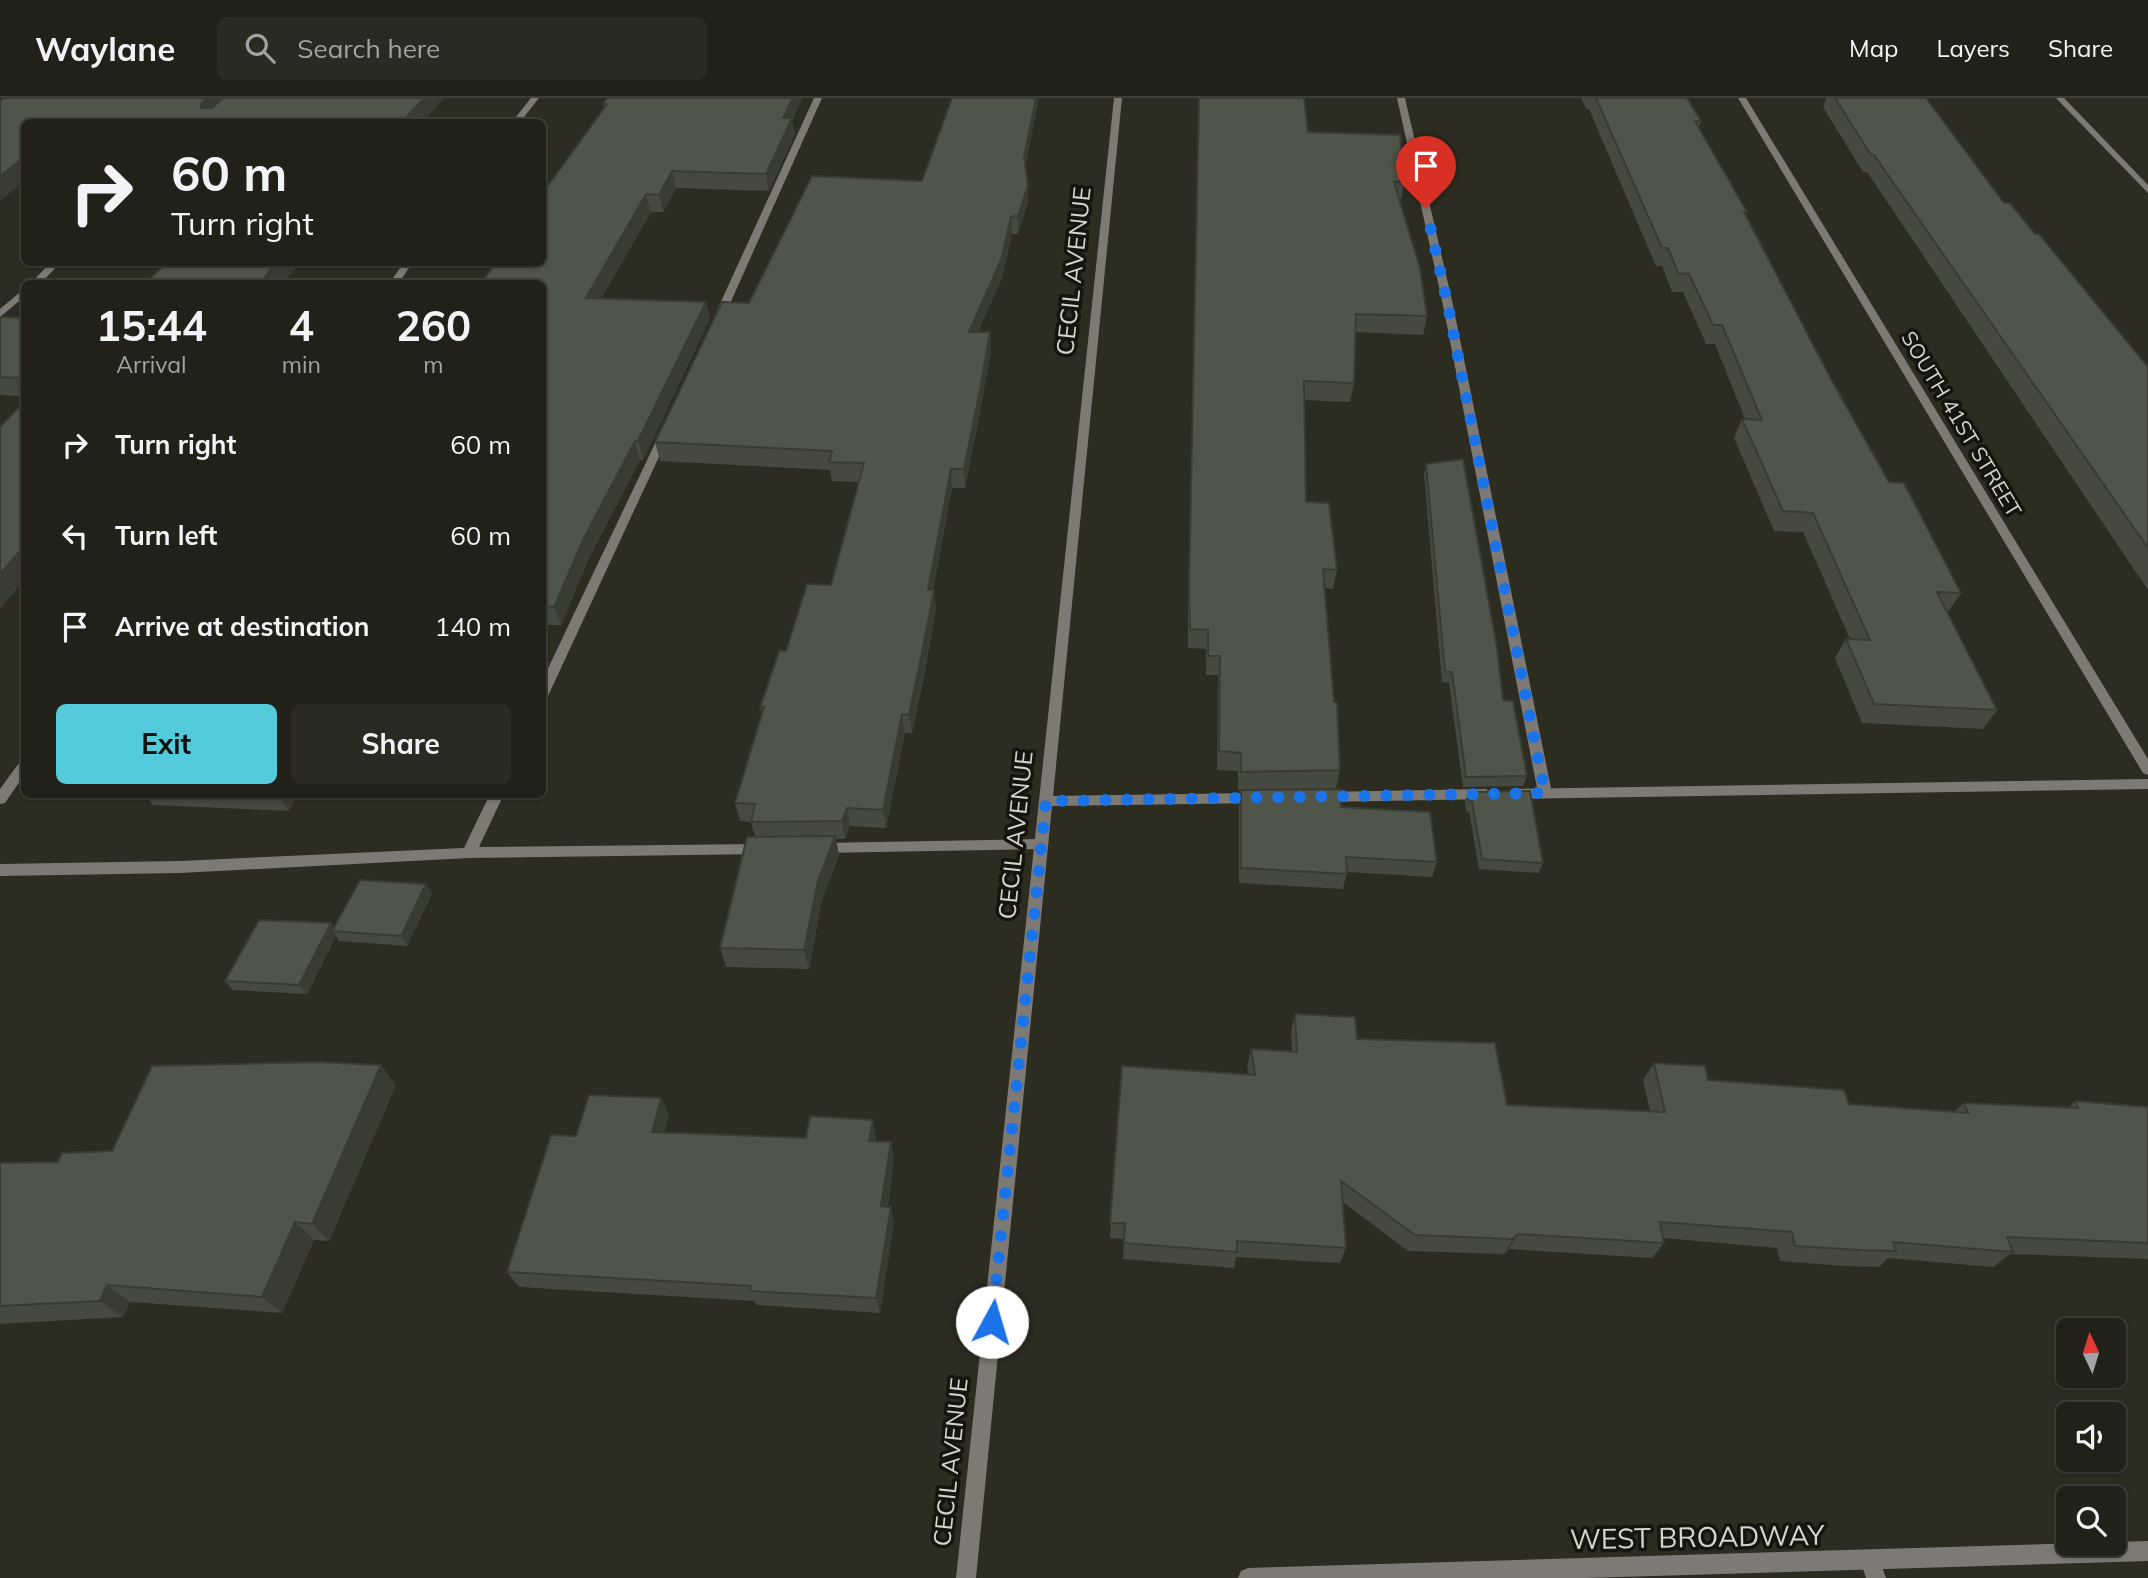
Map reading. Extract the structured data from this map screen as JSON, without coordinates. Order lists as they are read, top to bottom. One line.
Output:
{"streets":{"street":["CECIL AVENUE","SOUTH 41ST STREET","WEST BROADWAY"]},"north":"top","page":{"header":"Waylane","search":"Search here","nav":["Map","Layers","Share"],"turn":["60 m","Turn right"],"eta":["15:44","Arrival","4","min","260","m"],"list":[{"name":"Turn right","value":"60 m"},{"name":"Turn left","value":"60 m"},{"name":"Arrive at destination","value":"140 m"}],"buttons":["Exit","Share"]}}
